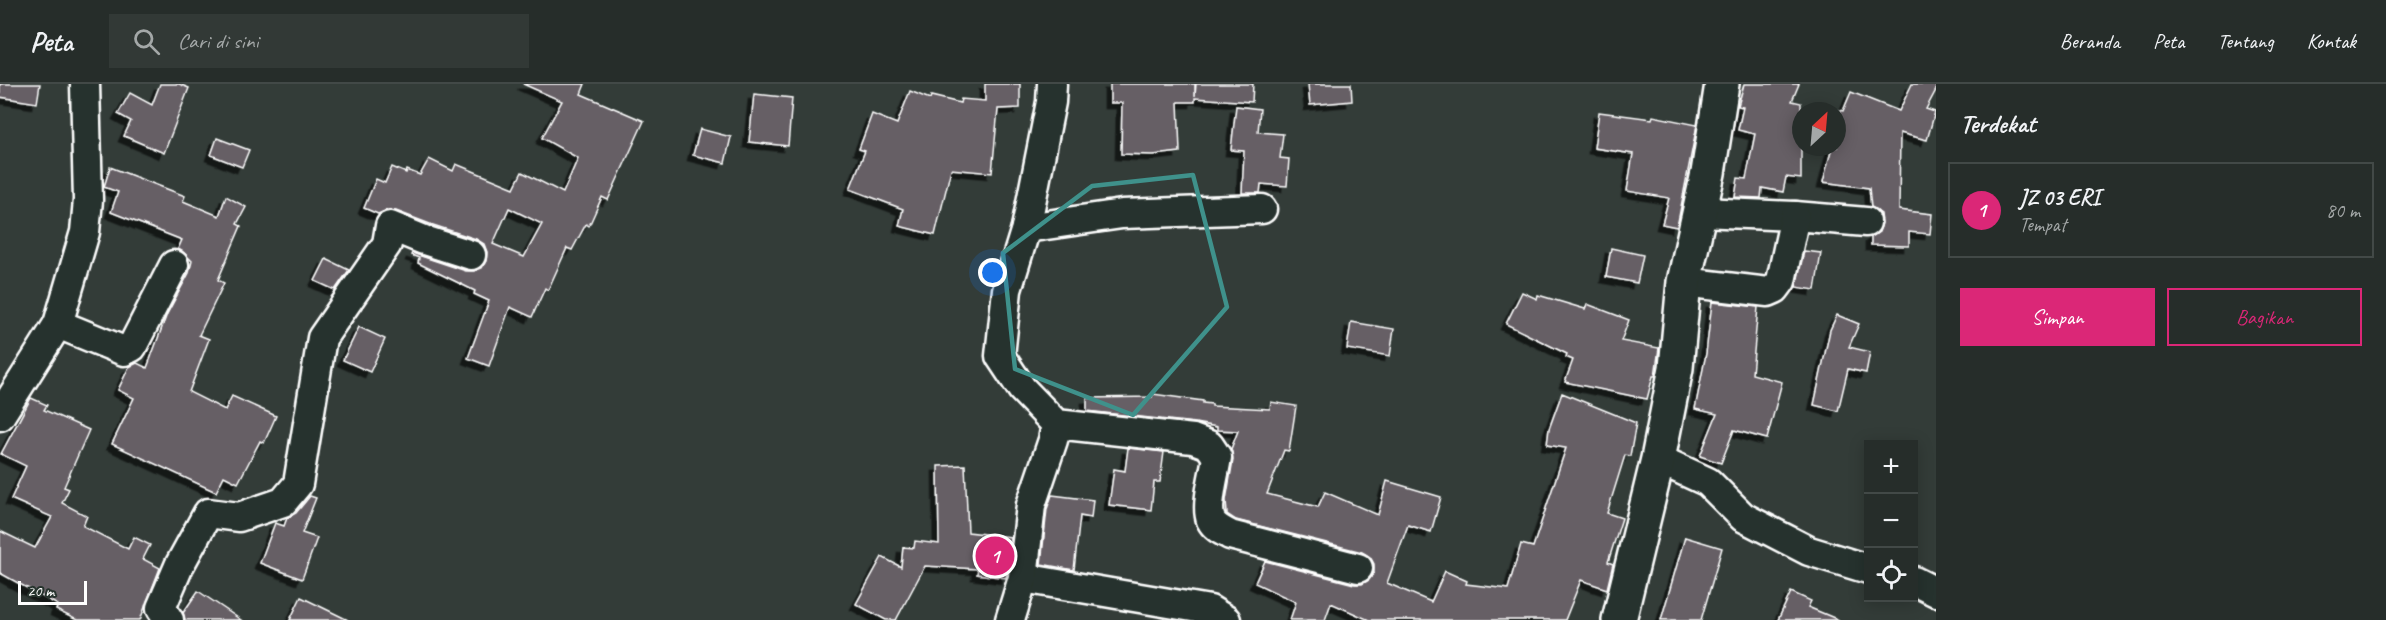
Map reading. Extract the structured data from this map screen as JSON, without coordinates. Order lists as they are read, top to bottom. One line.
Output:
{"scale_bar":"20 m","north":"top right","page":{"header":"Peta","search":"Cari di sini","nav":["Beranda","Peta","Tentang","Kontak"],"heading":"Terdekat","list":[{"mark":"1","name":"JZ 03 ERI","note":"Tempat","value":"80 m"}],"buttons":["Simpan","Bagikan"],"map_buttons":["+","−"],"pins":"1","scale":"20 m"}}
